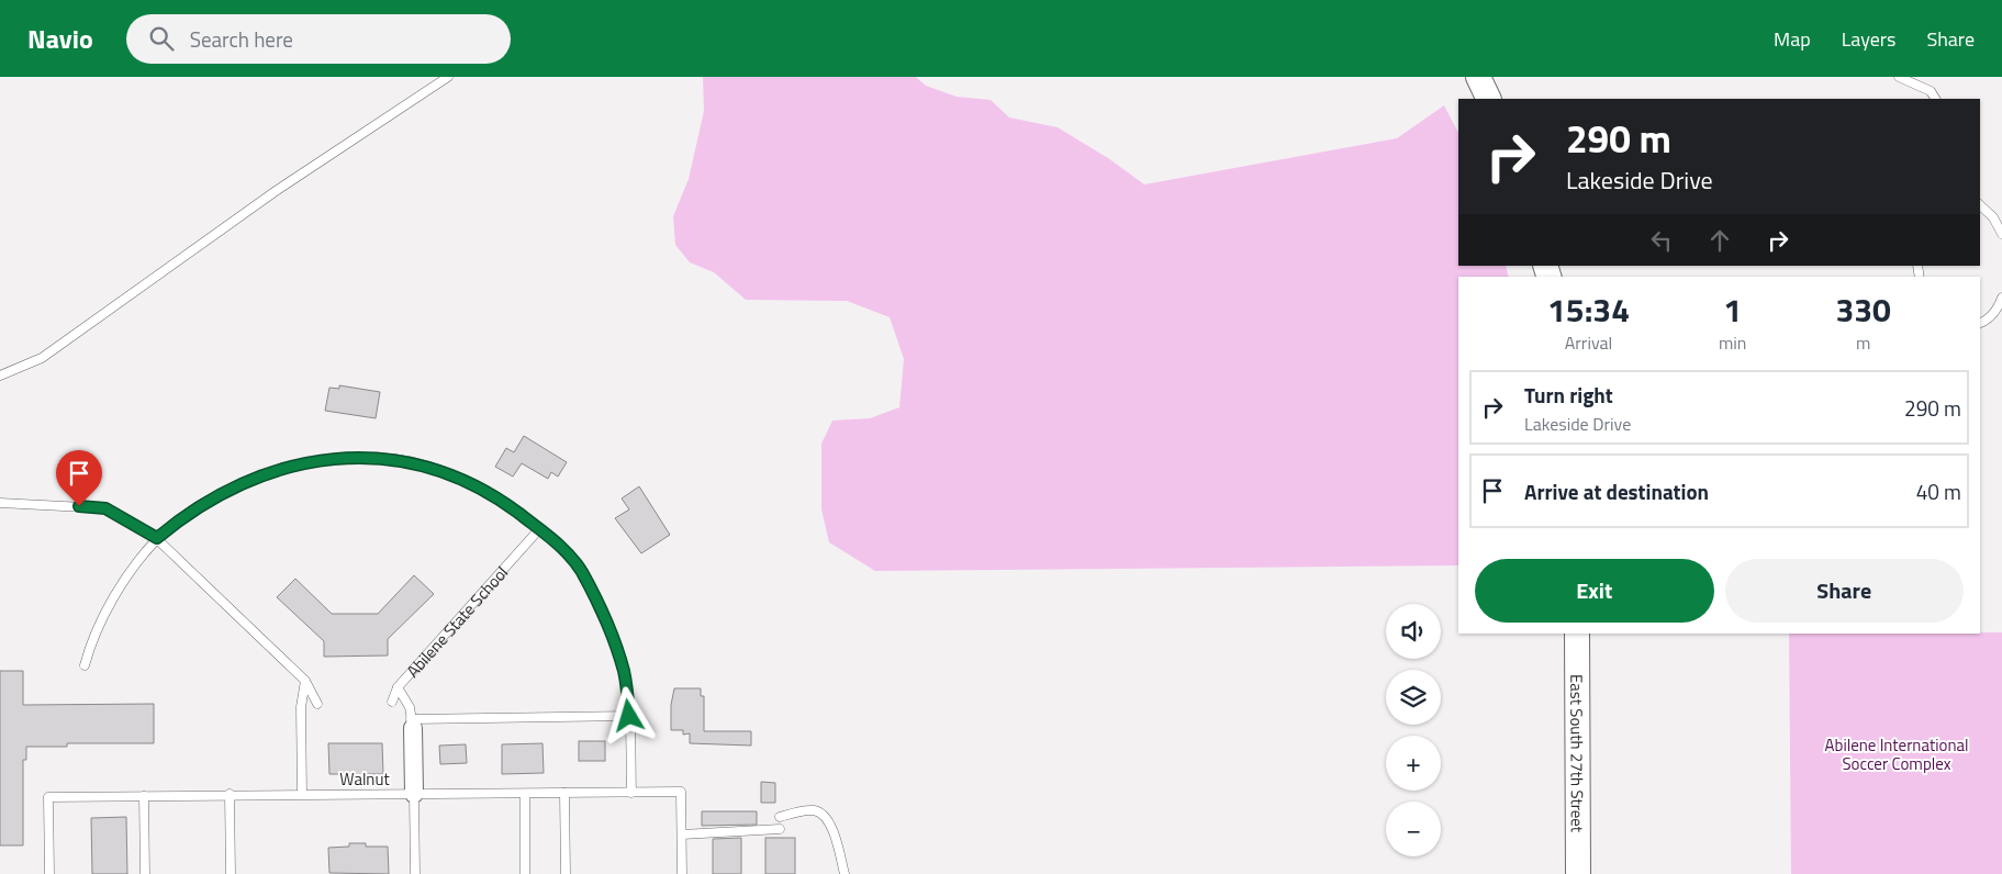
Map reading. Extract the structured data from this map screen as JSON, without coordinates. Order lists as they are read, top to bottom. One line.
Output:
{"streets":{"main road":["East South 27th Street"],"street":["Abilene State School"],"lane":["Walnut"]},"crossings":[["Abilene State School","Walnut"]],"parks":["Abilene International Soccer Complex"],"page":{"header":"Navio","search":"Search here","nav":["Map","Layers","Share"],"turn":["290 m","Lakeside Drive"],"eta":["15:34","Arrival","1","min","330","m"],"list":[{"name":"Turn right","note":"Lakeside Drive","value":"290 m"},{"name":"Arrive at destination","value":"40 m"}],"buttons":["Exit","Share"],"map_buttons":["+","−"]}}
